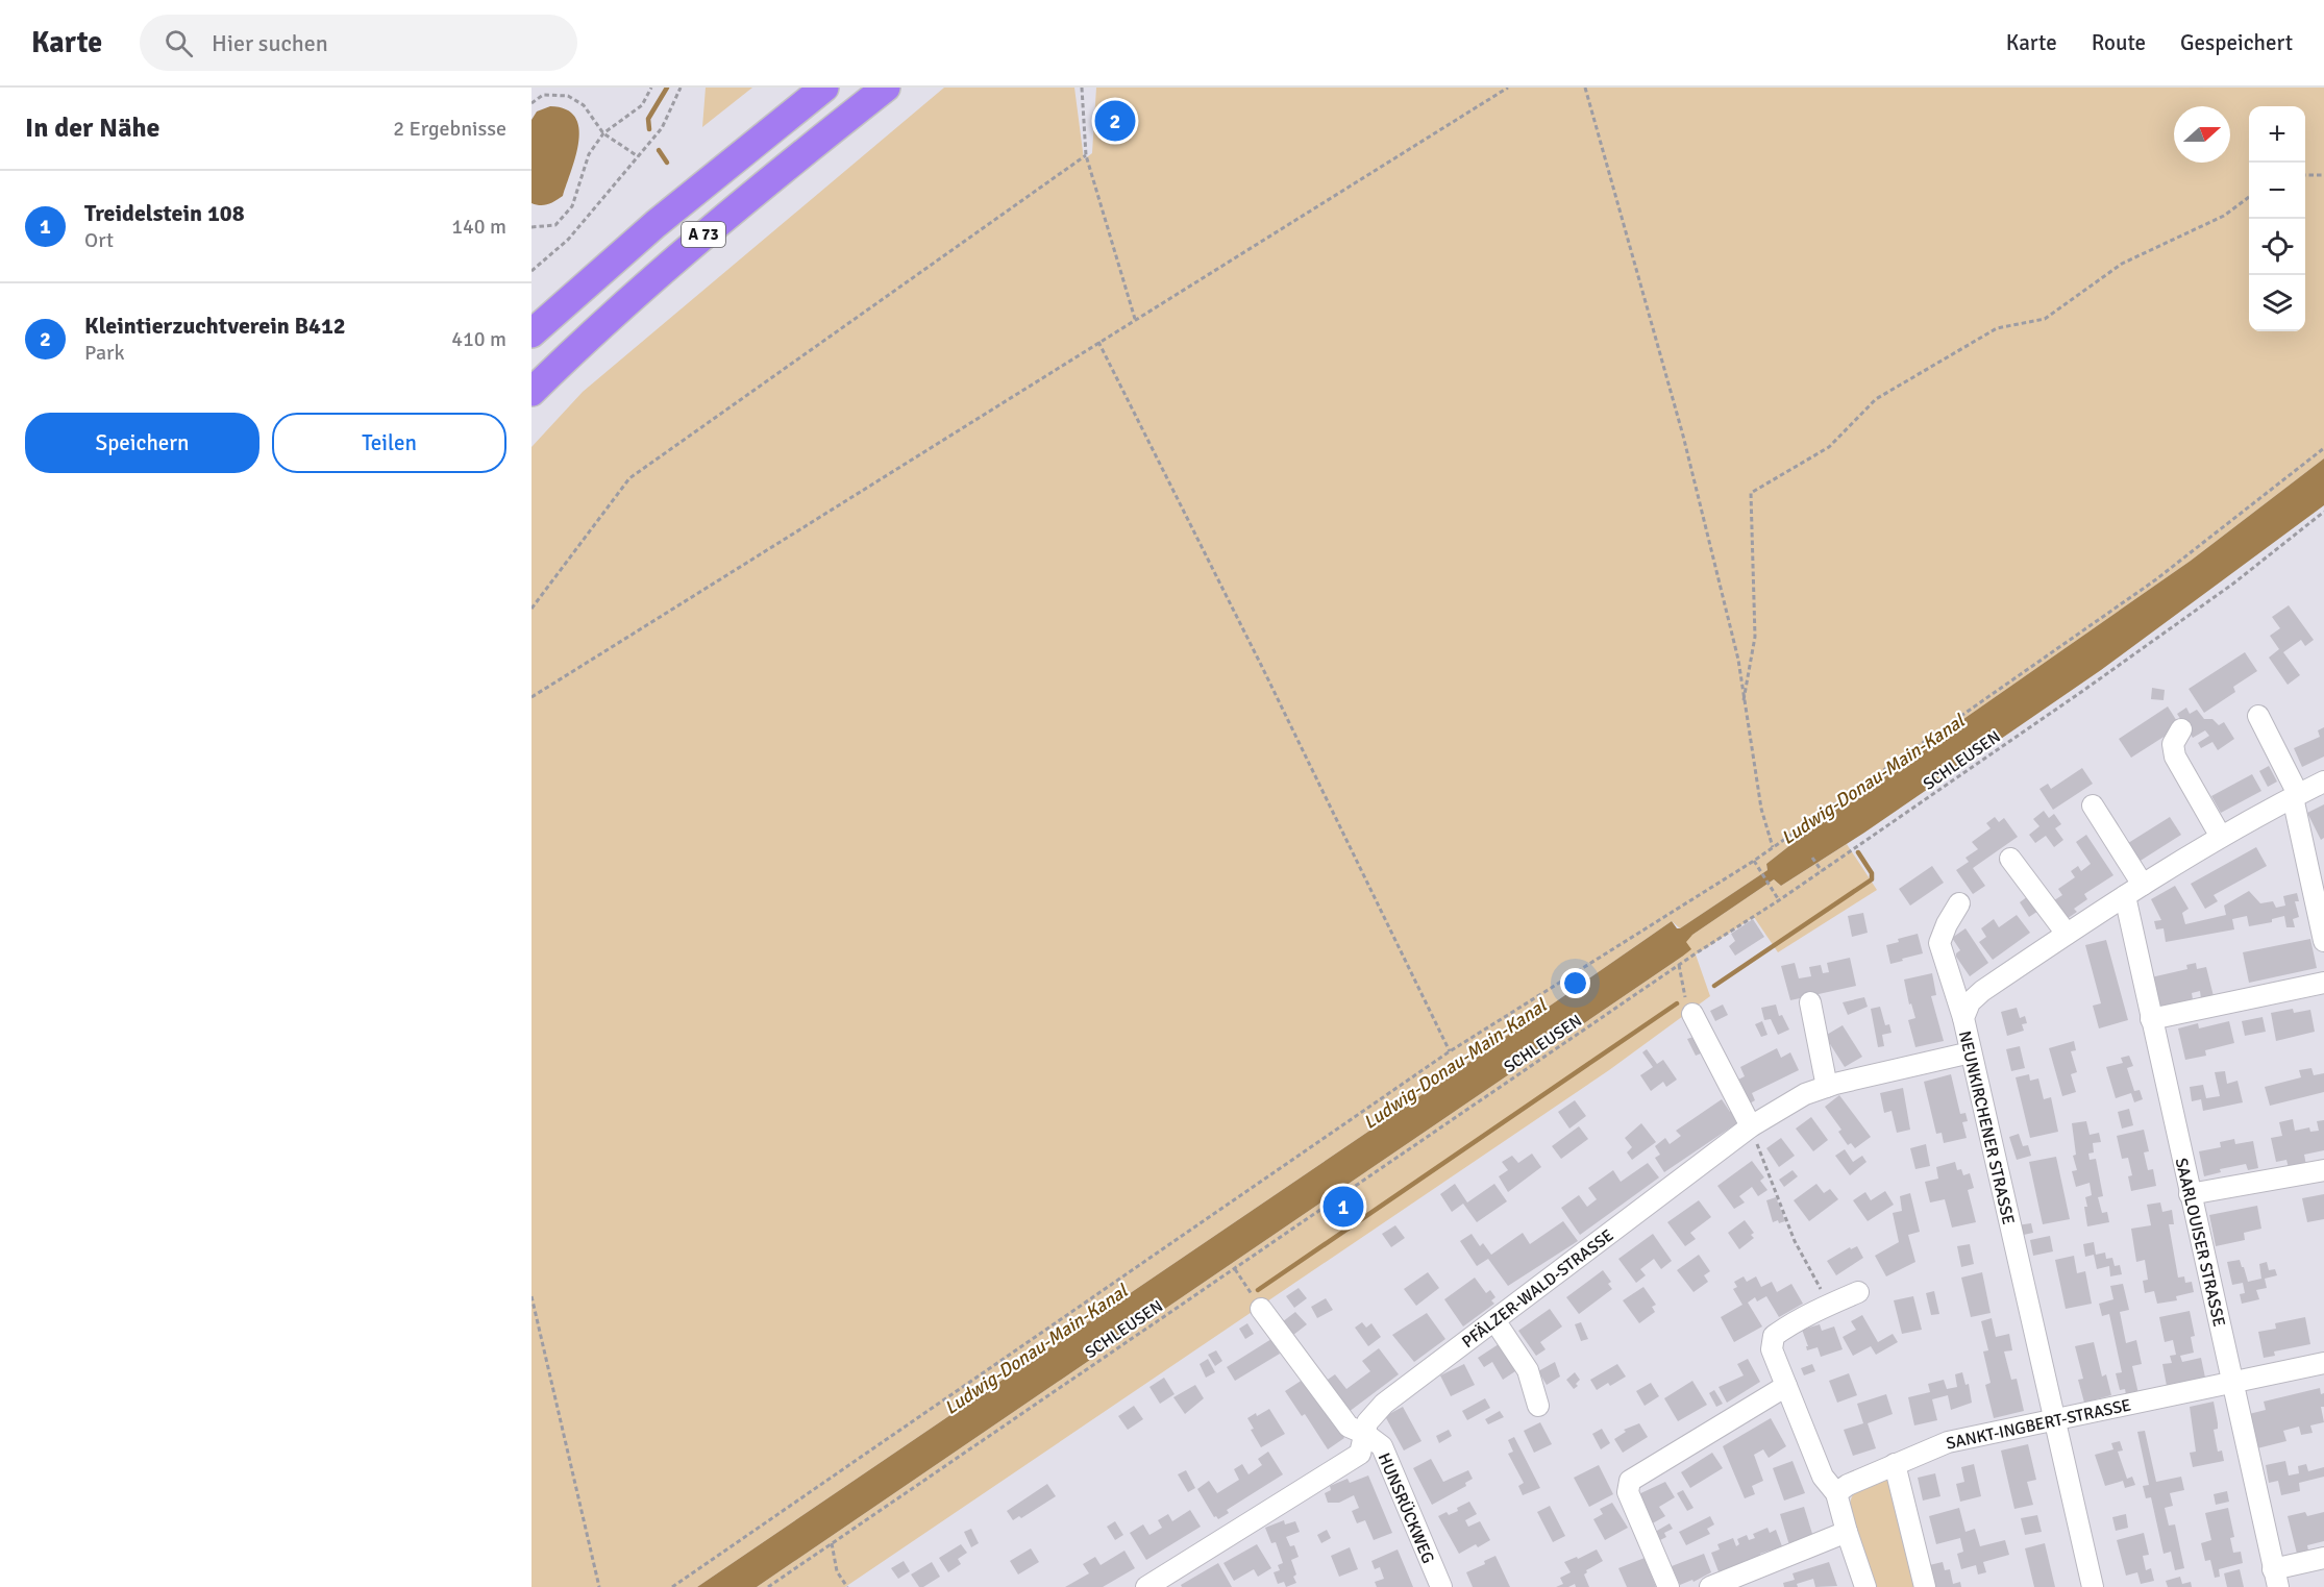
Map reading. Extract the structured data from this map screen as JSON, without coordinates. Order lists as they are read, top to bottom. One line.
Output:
{"streets":{"highway":["A 73"],"street":["NEUNKIRCHENER STRASSE","SAARLOUISER STRASSE","PFÄLZER-WALD-STRASSE","SANKT-INGBERT-STRASSE","HUNSRÜCKWEG"],"path":["SCHLEUSEN"]},"crossings":[["NEUNKIRCHENER STRASSE","SAARLOUISER STRASSE"],["NEUNKIRCHENER STRASSE","PFÄLZER-WALD-STRASSE"],["NEUNKIRCHENER STRASSE","SANKT-INGBERT-STRASSE"],["SAARLOUISER STRASSE","SANKT-INGBERT-STRASSE"],["PFÄLZER-WALD-STRASSE","HUNSRÜCKWEG"]],"water":["Ludwig-Donau-Main-Kanal"],"north":"right","page":{"header":"Karte","search":"Hier suchen","nav":["Karte","Route","Gespeichert"],"heading":["In der Nähe","2 Ergebnisse"],"pins":["2","1"],"map_buttons":["+","−"],"list":[{"mark":"1","name":"Treidelstein 108","note":"Ort","value":"140 m"},{"mark":"2","name":"Kleintierzuchtverein B412","note":"Park","value":"410 m"}],"buttons":["Speichern","Teilen"]}}
